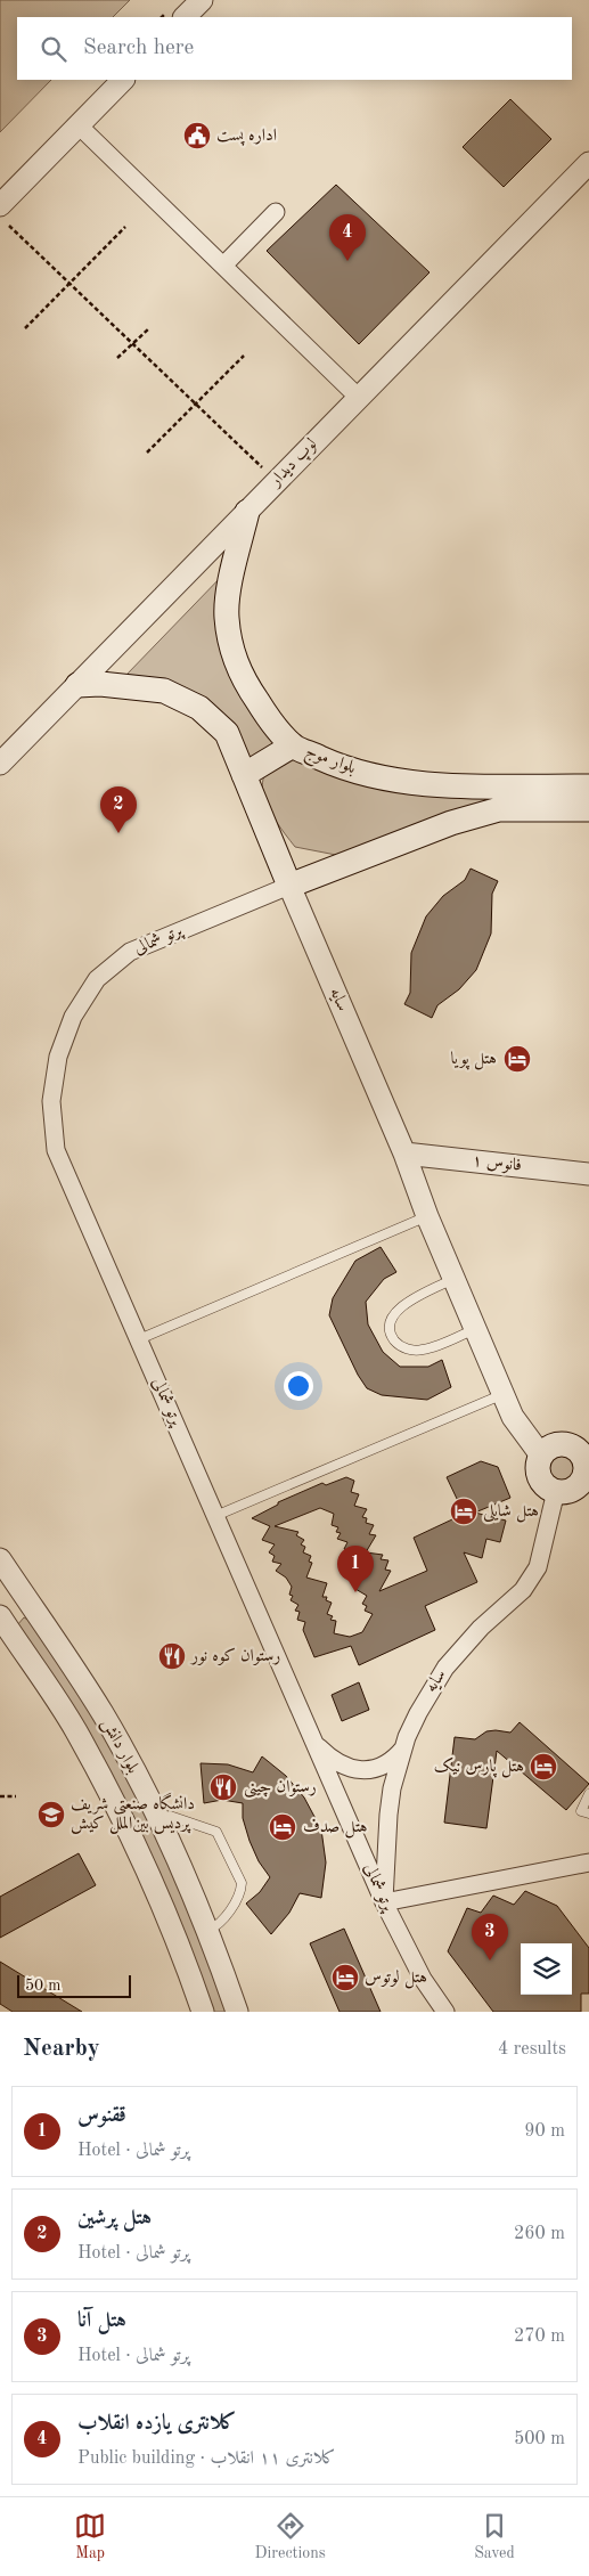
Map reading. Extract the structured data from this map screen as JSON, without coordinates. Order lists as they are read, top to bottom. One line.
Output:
{"streets":{"main road":["بلوار موج","سایه"],"street":["لوپ دیدار","پرتو شمالی","فانوس ۱","بلوار دانش"]},"crossings":[["لوپ دیدار","بلوار موج"],["لوپ دیدار","سایه"],["پرتو شمالی","سایه"],["سایه","فانوس ۱"]],"places":{"public building":["اداره پست"],"hotel":["هتل پویا","هتل شایلی","هتل پارس نیک","هتل صدف","هتل لوتوس"],"restaurant":["رستوان کوه نور","رستوان چینی"],"school or university":["دانشگاه صنعتی شریف پردیس بین‌الملل کیش"]},"scale_bar":"50 m","page":{"search":"Search here","pins":["4","2","1","3"],"scale":"50 m","heading":["Nearby","4 results"],"list":[{"mark":"1","name":"ققنوس","note":"Hotel · پرتو شمالی","value":"90 m"},{"mark":"2","name":"هتل پرشین","note":"Hotel · پرتو شمالی","value":"260 m"},{"mark":"3","name":"هتل آنا","note":"Hotel · پرتو شمالی","value":"270 m"},{"mark":"4","name":"کلانتری یازده انقلاب","note":"Public building · کلانتری ۱۱ انقلاب","value":"500 m"}],"nav":["Map","Directions","Saved"]}}
